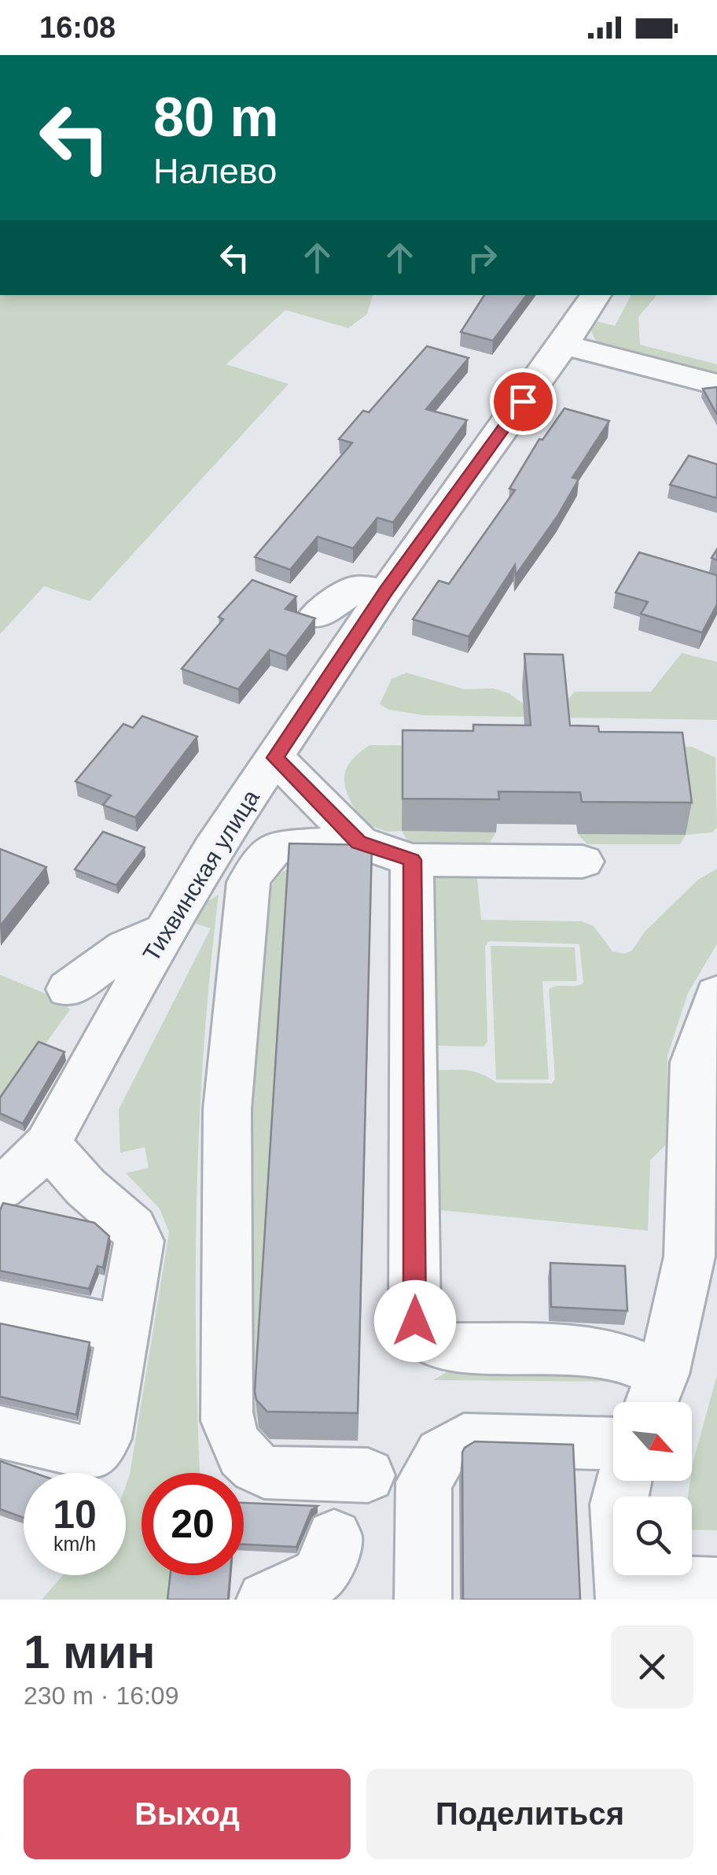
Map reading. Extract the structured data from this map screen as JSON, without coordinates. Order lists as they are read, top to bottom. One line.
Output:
{"streets":{"lane":["Тихвинская улица"]},"north":"bottom right","page":{"status":"16:08","turn":["80 m","Налево"],"speed":"10 km/h","limit":"20","heading":["1 мин","230 m · 16:09"],"buttons":["Выход","Поделиться"]}}
